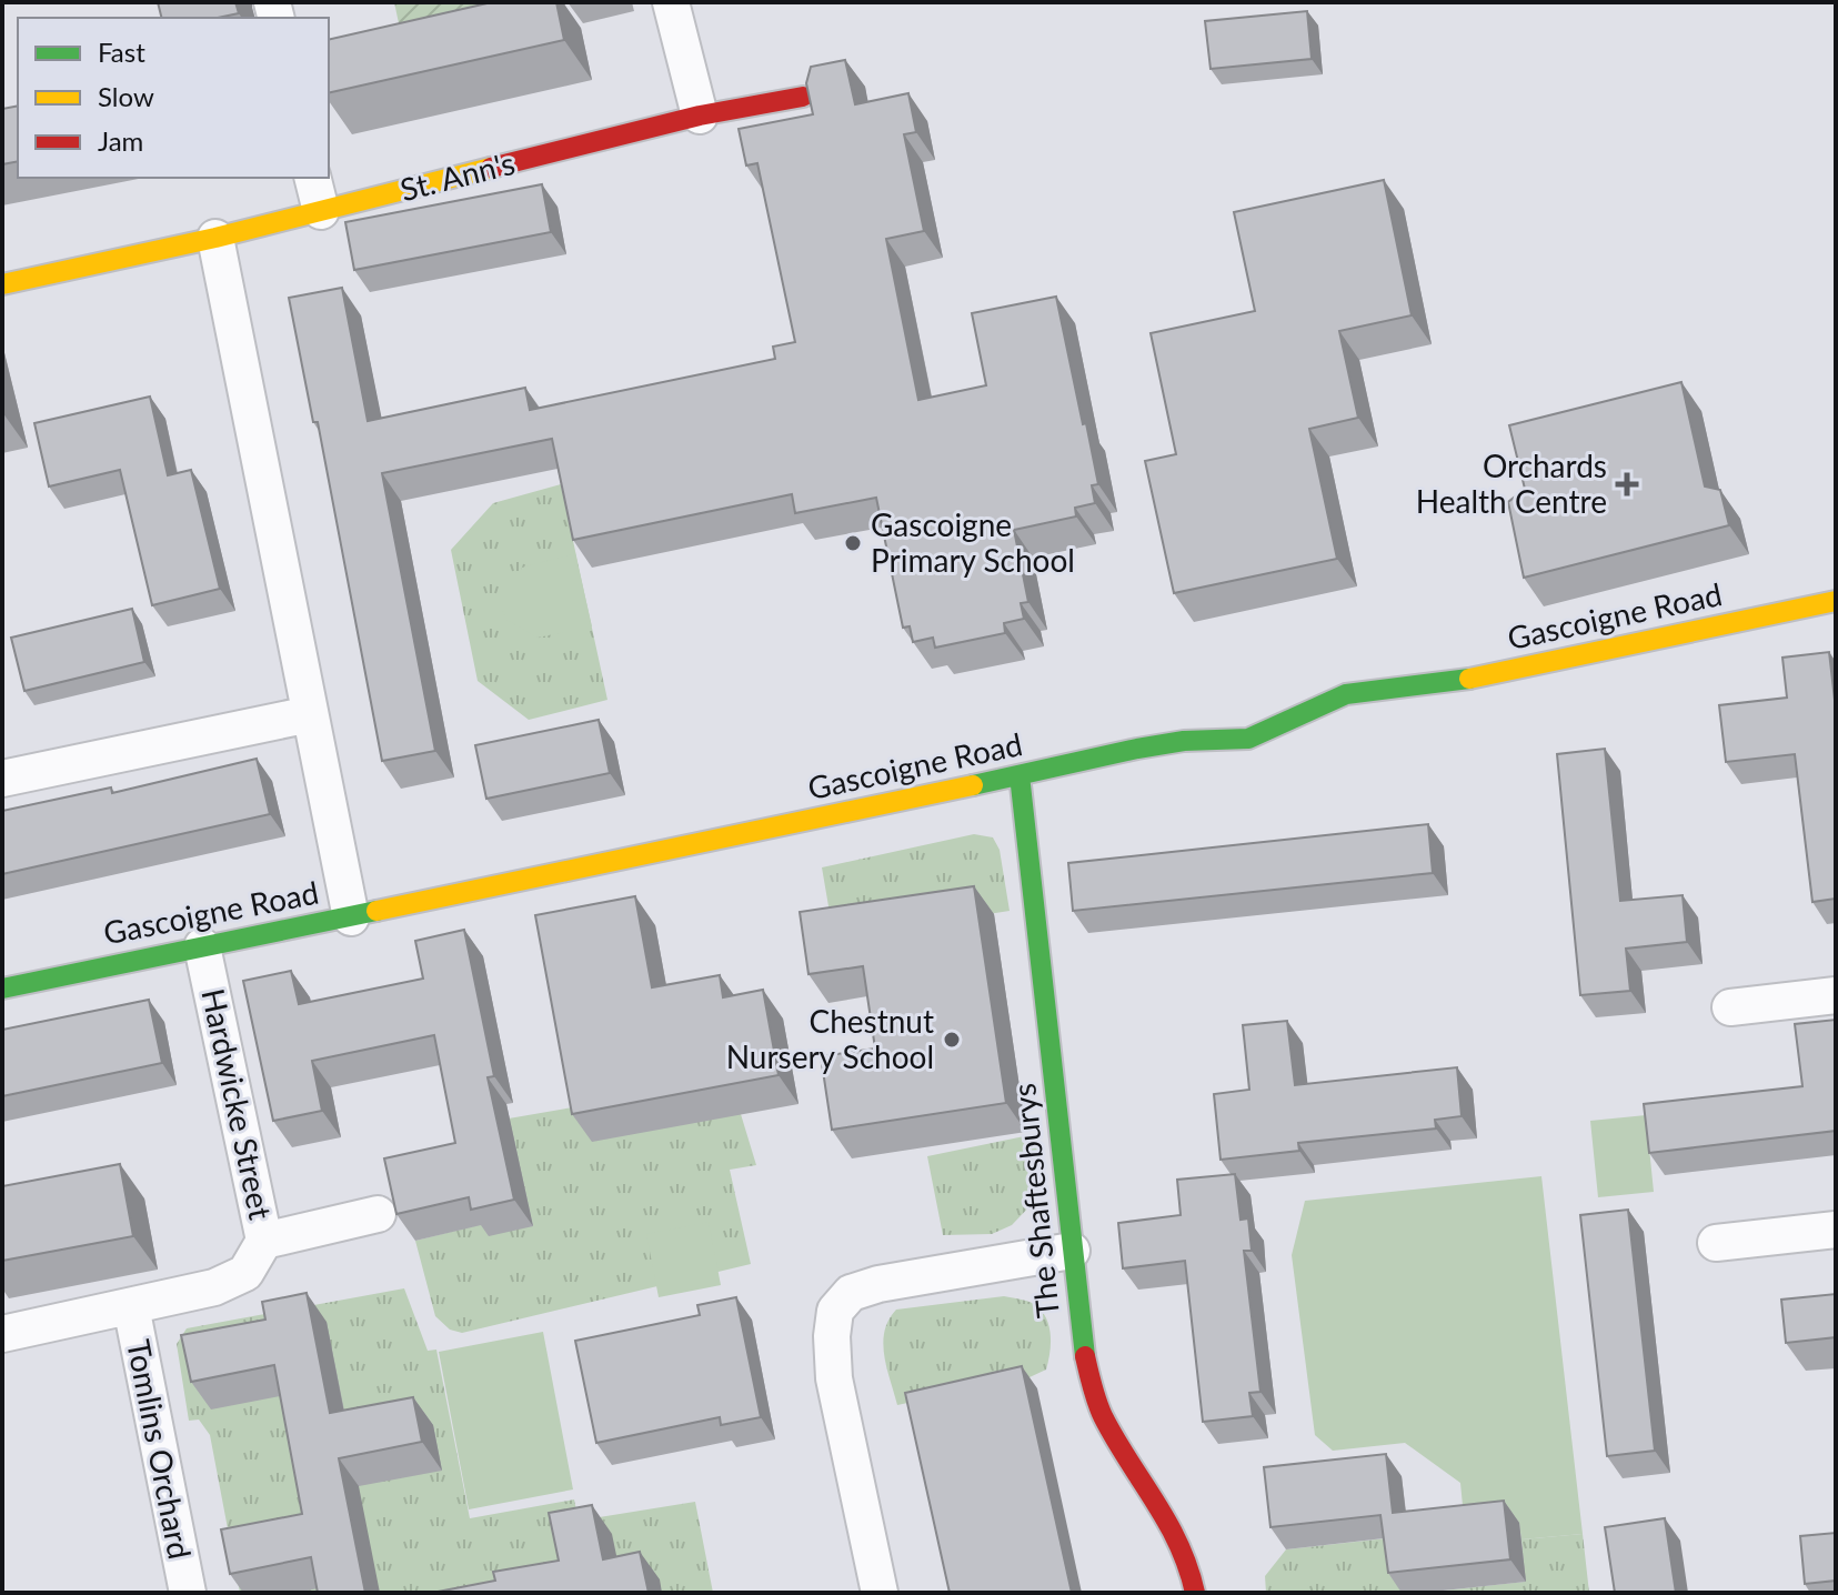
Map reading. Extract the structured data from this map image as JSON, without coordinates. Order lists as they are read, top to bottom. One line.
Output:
{"streets":{"street":["St. Ann's","Gascoigne Road","Hardwicke Street","The Shaftesburys","Tomlins Orchard"]},"crossings":[["Gascoigne Road","Hardwicke Street"],["Gascoigne Road","The Shaftesburys"],["Hardwicke Street","Tomlins Orchard"]],"places":{"health":["Orchards Health Centre"],"other":["Gascoigne Primary School","Chestnut Nursery School"]},"legend":["Fast","Slow","Jam"]}
